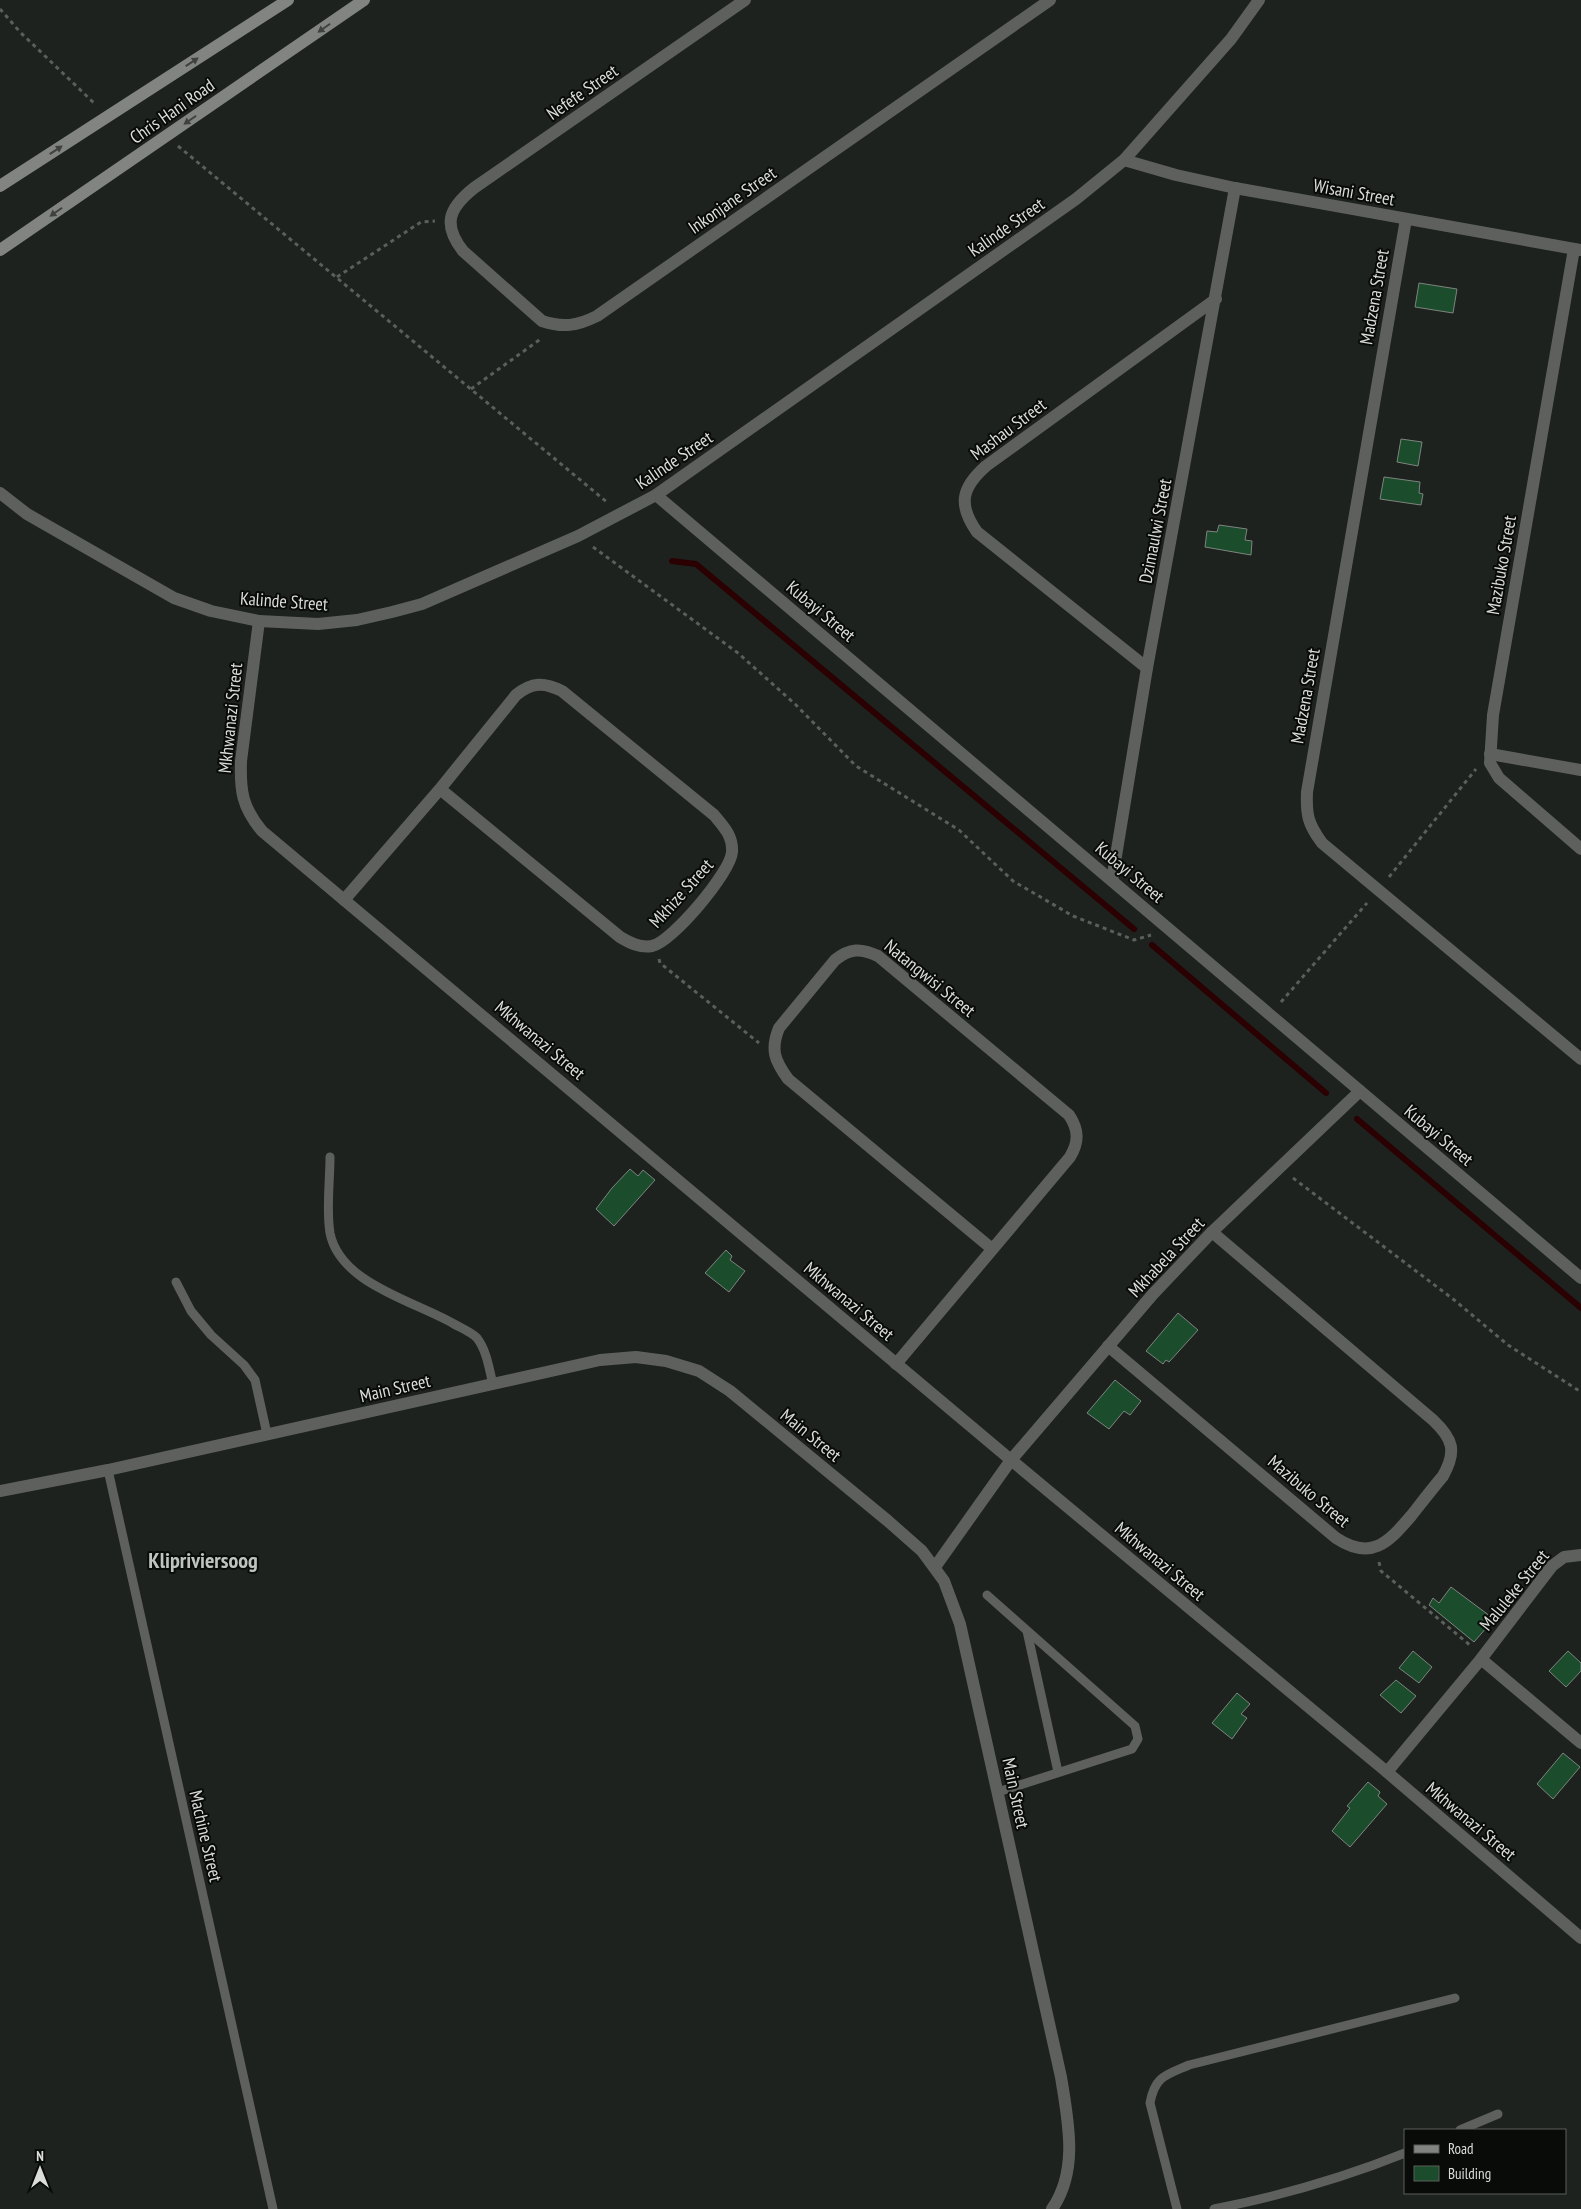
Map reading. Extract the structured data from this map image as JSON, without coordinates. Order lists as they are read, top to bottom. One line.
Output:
{"streets":{"main road":["Chris Hani Road"],"street":["Nefefe Street","Wisani Street","Inkonjane Street","Kalinde Street","Madzena Street","Mashau Street","Dzimaulwi Street","Mazibuko Street","Kubayi Street","Mkhwanazi Street","Mkhize Street","Natangwisi Street","Mkhabela Street","Main Street","Maluleke Street"],"lane":["Machine Street"]},"crossings":[["Wisani Street","Kalinde Street"],["Wisani Street","Madzena Street"],["Wisani Street","Dzimaulwi Street"],["Wisani Street","Mazibuko Street"],["Kalinde Street","Kubayi Street"],["Kalinde Street","Mkhwanazi Street"],["Mashau Street","Dzimaulwi Street"],["Dzimaulwi Street","Kubayi Street"],["Mazibuko Street","Mkhabela Street"],["Kubayi Street","Mkhabela Street"],["Mkhwanazi Street","Mkhize Street"],["Mkhwanazi Street","Natangwisi Street"],["Mkhwanazi Street","Mkhabela Street"],["Mkhwanazi Street","Maluleke Street"],["Mkhabela Street","Main Street"],["Main Street","Machine Street"]],"districts":["Klipriviersoog"],"legend":["Road","Building"],"north":"top"}
